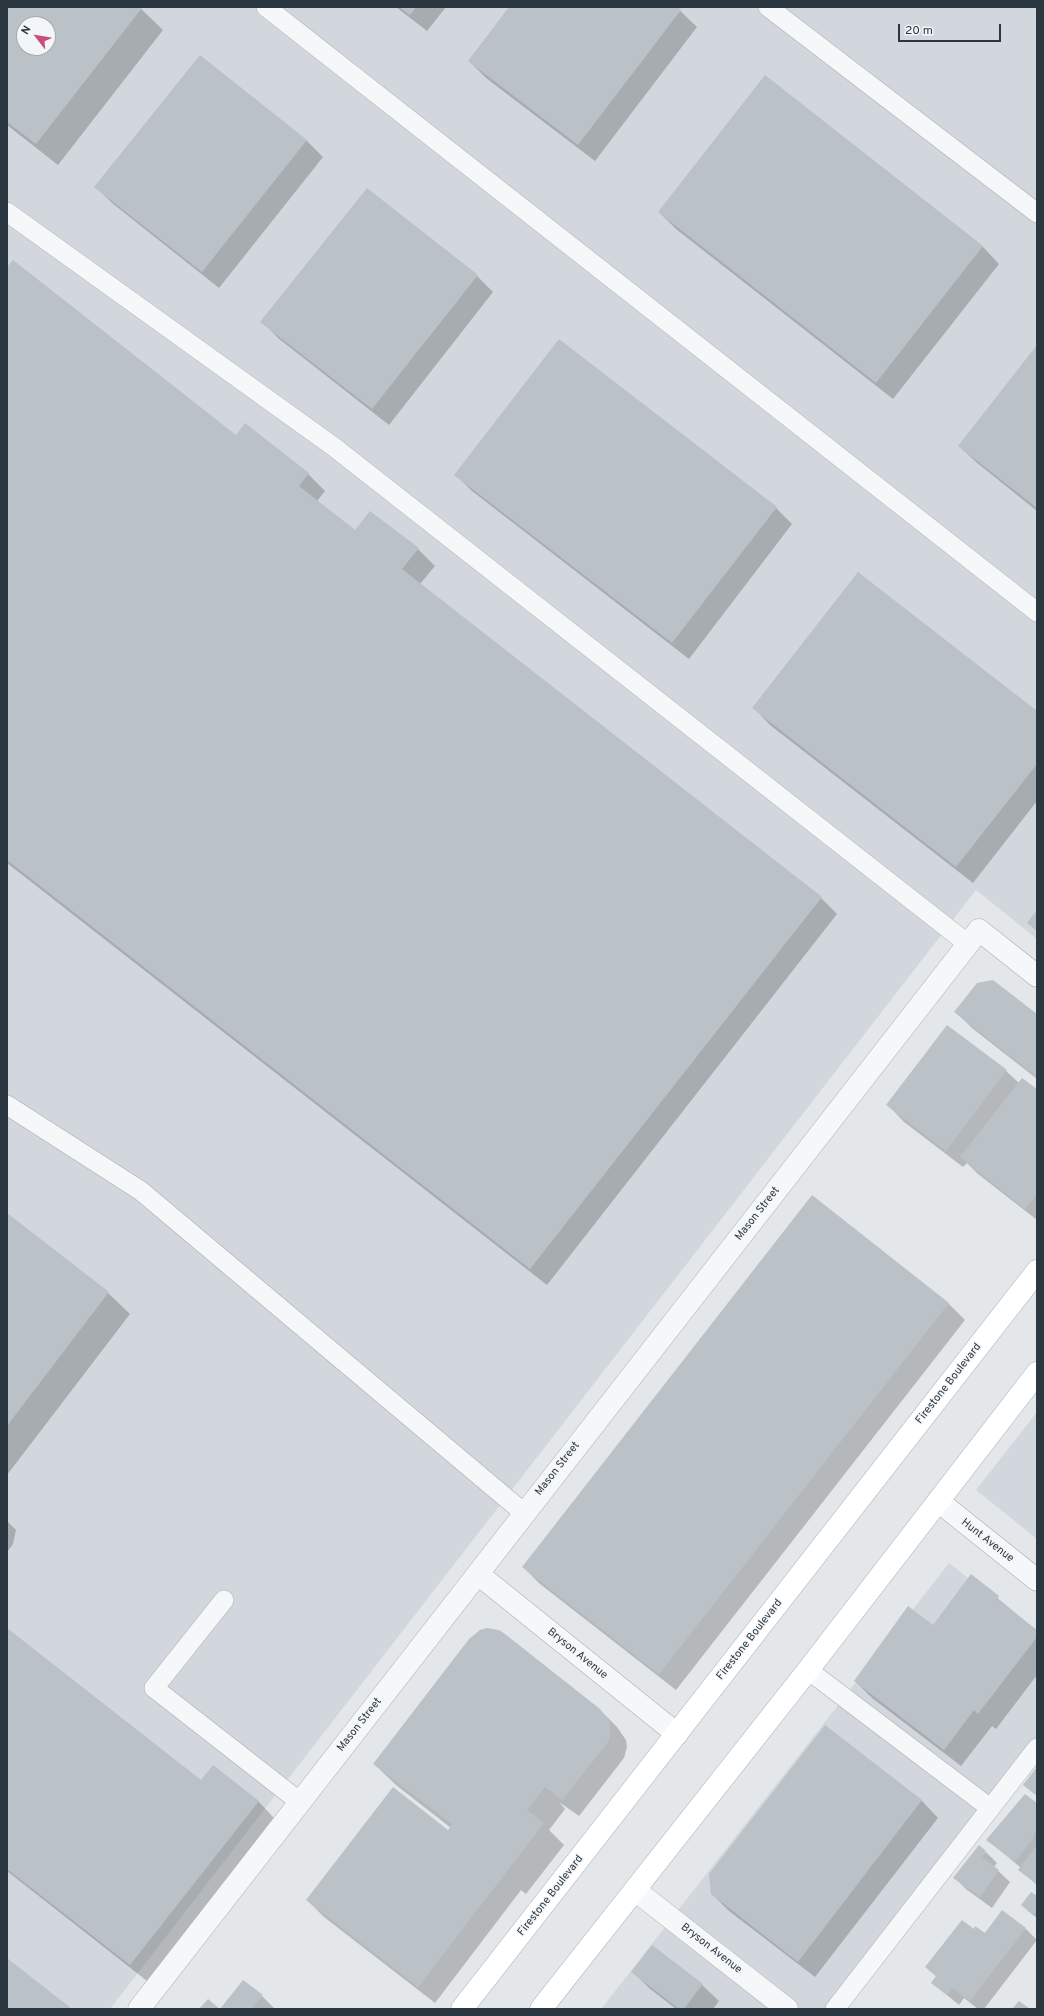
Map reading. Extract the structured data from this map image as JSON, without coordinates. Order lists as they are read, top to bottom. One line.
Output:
{"streets":{"main road":["Firestone Boulevard"],"street":["Mason Street","Hunt Avenue","Bryson Avenue"]},"crossings":[["Mason Street","Bryson Avenue"],["Firestone Boulevard","Bryson Avenue"]],"scale_bar":"20 m","north":"top left"}
